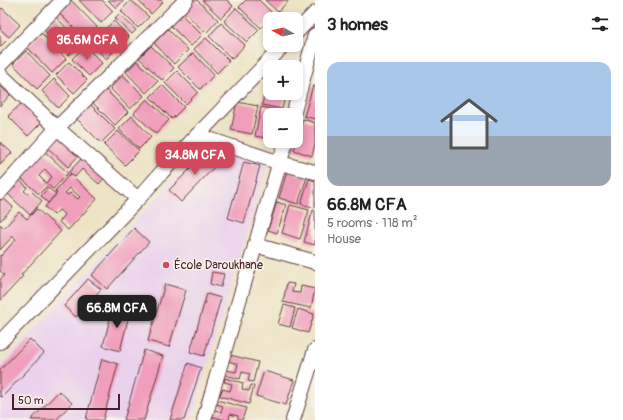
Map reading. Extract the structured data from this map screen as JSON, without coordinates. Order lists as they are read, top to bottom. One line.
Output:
{"places":["École Daroukhane"],"scale_bar":"50 m","north":"left","page":{"heading":"3 homes","map_buttons":["+","−"],"price":["36.6M CFA","34.8M CFA","66.8M CFA"],"list":[{"name":"66.8M CFA","note":"5 rooms · 118 m² · House"}],"scale":"50 m"}}
